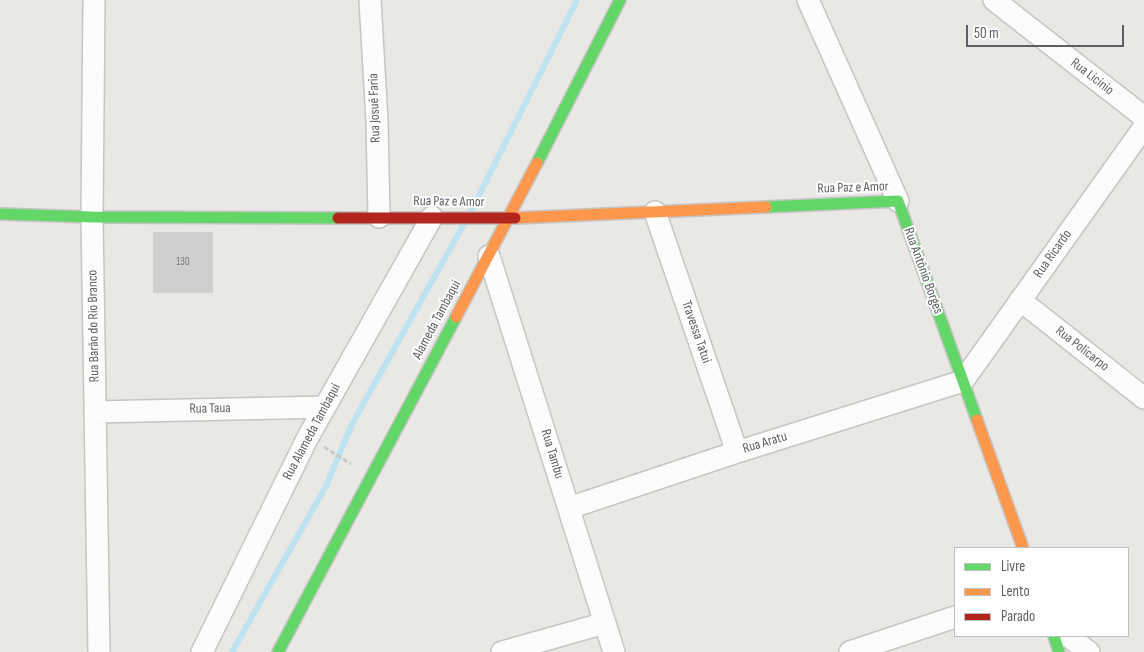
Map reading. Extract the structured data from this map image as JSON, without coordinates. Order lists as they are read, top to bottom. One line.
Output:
{"streets":{"street":["Rua Licínio","Rua Josué Faria","Rua Paz e Amor","Rua Ricardo","Rua Antônio Borges","Alameda Tambaqui","Rua Barão do Rio Branco","Travessa Tatui","Rua Policarpo","Rua Taua","Rua Alameda Tambaqui","Rua Aratu","Rua Tambu"]},"crossings":[["Rua Josué Faria","Rua Paz e Amor"],["Rua Paz e Amor","Rua Antônio Borges"],["Rua Paz e Amor","Alameda Tambaqui"],["Rua Paz e Amor","Rua Barão do Rio Branco"],["Rua Paz e Amor","Travessa Tatui"],["Rua Paz e Amor","Rua Alameda Tambaqui"],["Rua Ricardo","Rua Antônio Borges"],["Rua Ricardo","Rua Policarpo"],["Rua Ricardo","Rua Aratu"],["Rua Antônio Borges","Rua Aratu"],["Alameda Tambaqui","Rua Tambu"],["Rua Barão do Rio Branco","Rua Taua"],["Travessa Tatui","Rua Aratu"],["Rua Taua","Rua Alameda Tambaqui"],["Rua Aratu","Rua Tambu"]],"house_numbers":["130"],"legend":["Livre","Lento","Parado"],"scale_bar":"50 m"}
